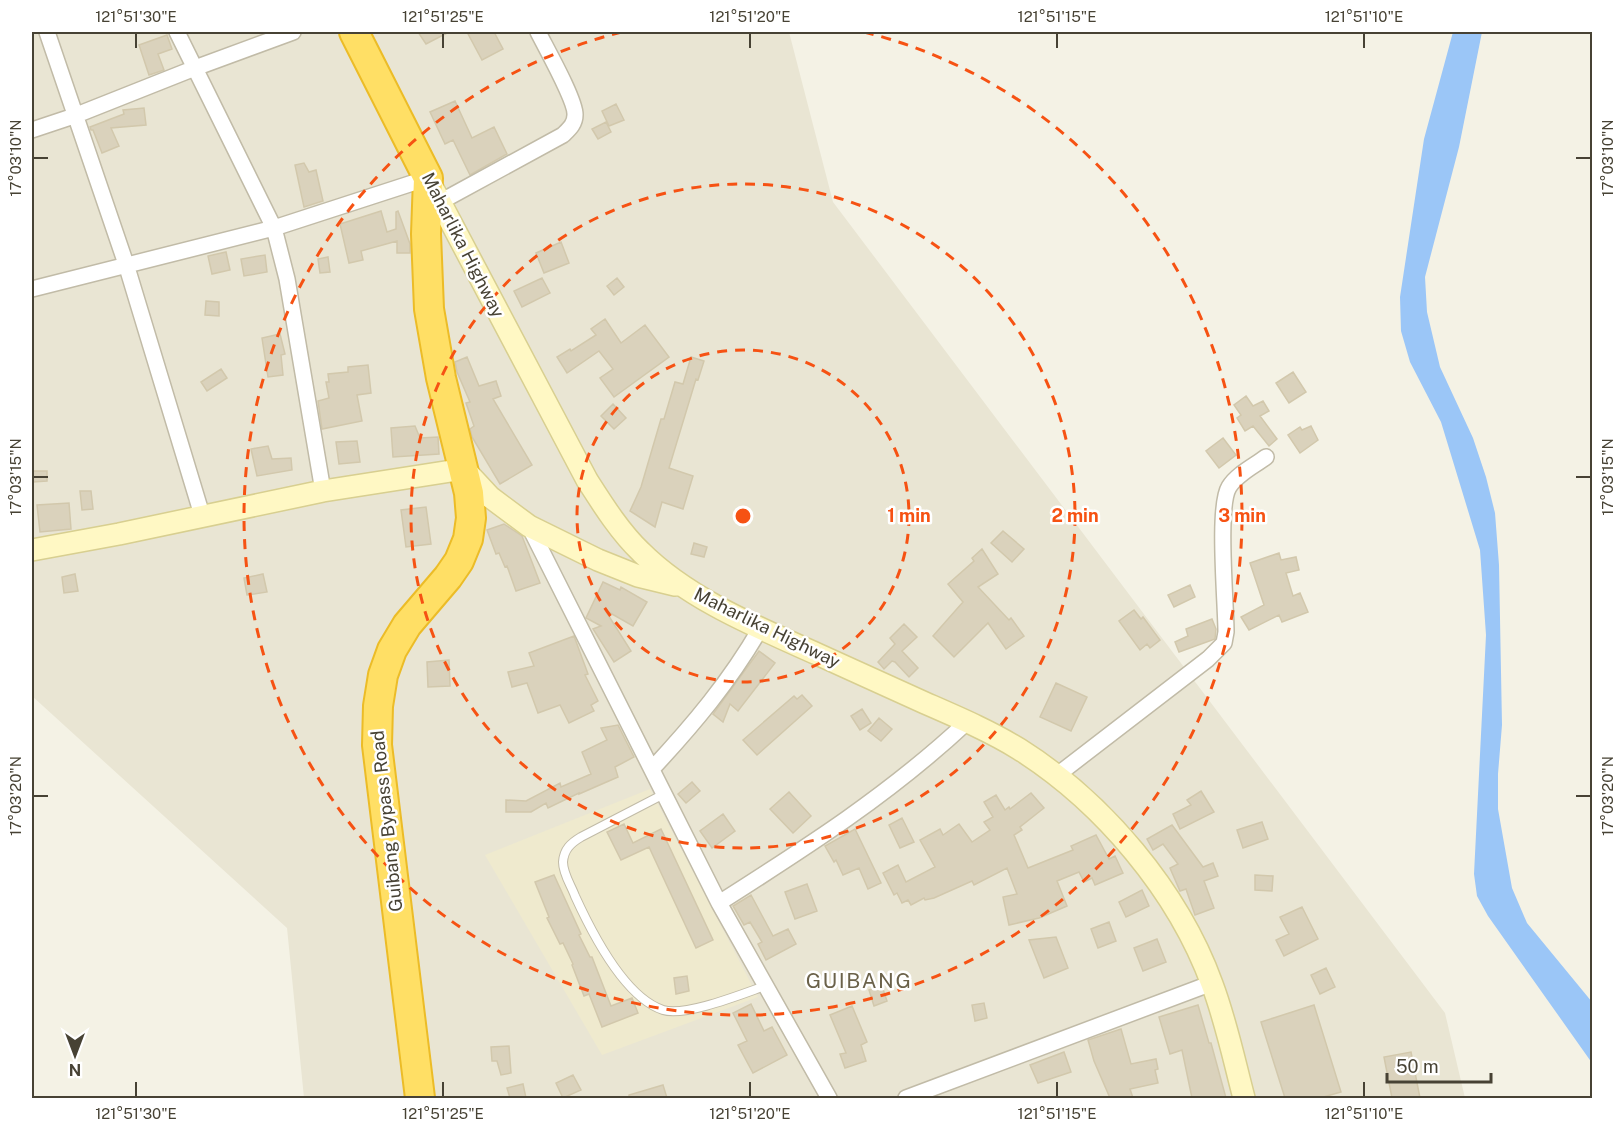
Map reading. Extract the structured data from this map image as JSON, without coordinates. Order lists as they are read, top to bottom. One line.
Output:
{"streets":{"highway":["Maharlika Highway","Guibang Bypass Road"]},"crossings":[["Maharlika Highway","Guibang Bypass Road"]],"districts":["GUIBANG"],"scale_bar":"50 m","north":"bottom","coordinates":["121°51'30\"E","121°51'25\"E","121°51'20\"E","121°51'15\"E","121°51'10\"E","17°03'10\"N","17°03'15\"N","17°03'20\"N"],"rings":["1 min","2 min","3 min"]}
